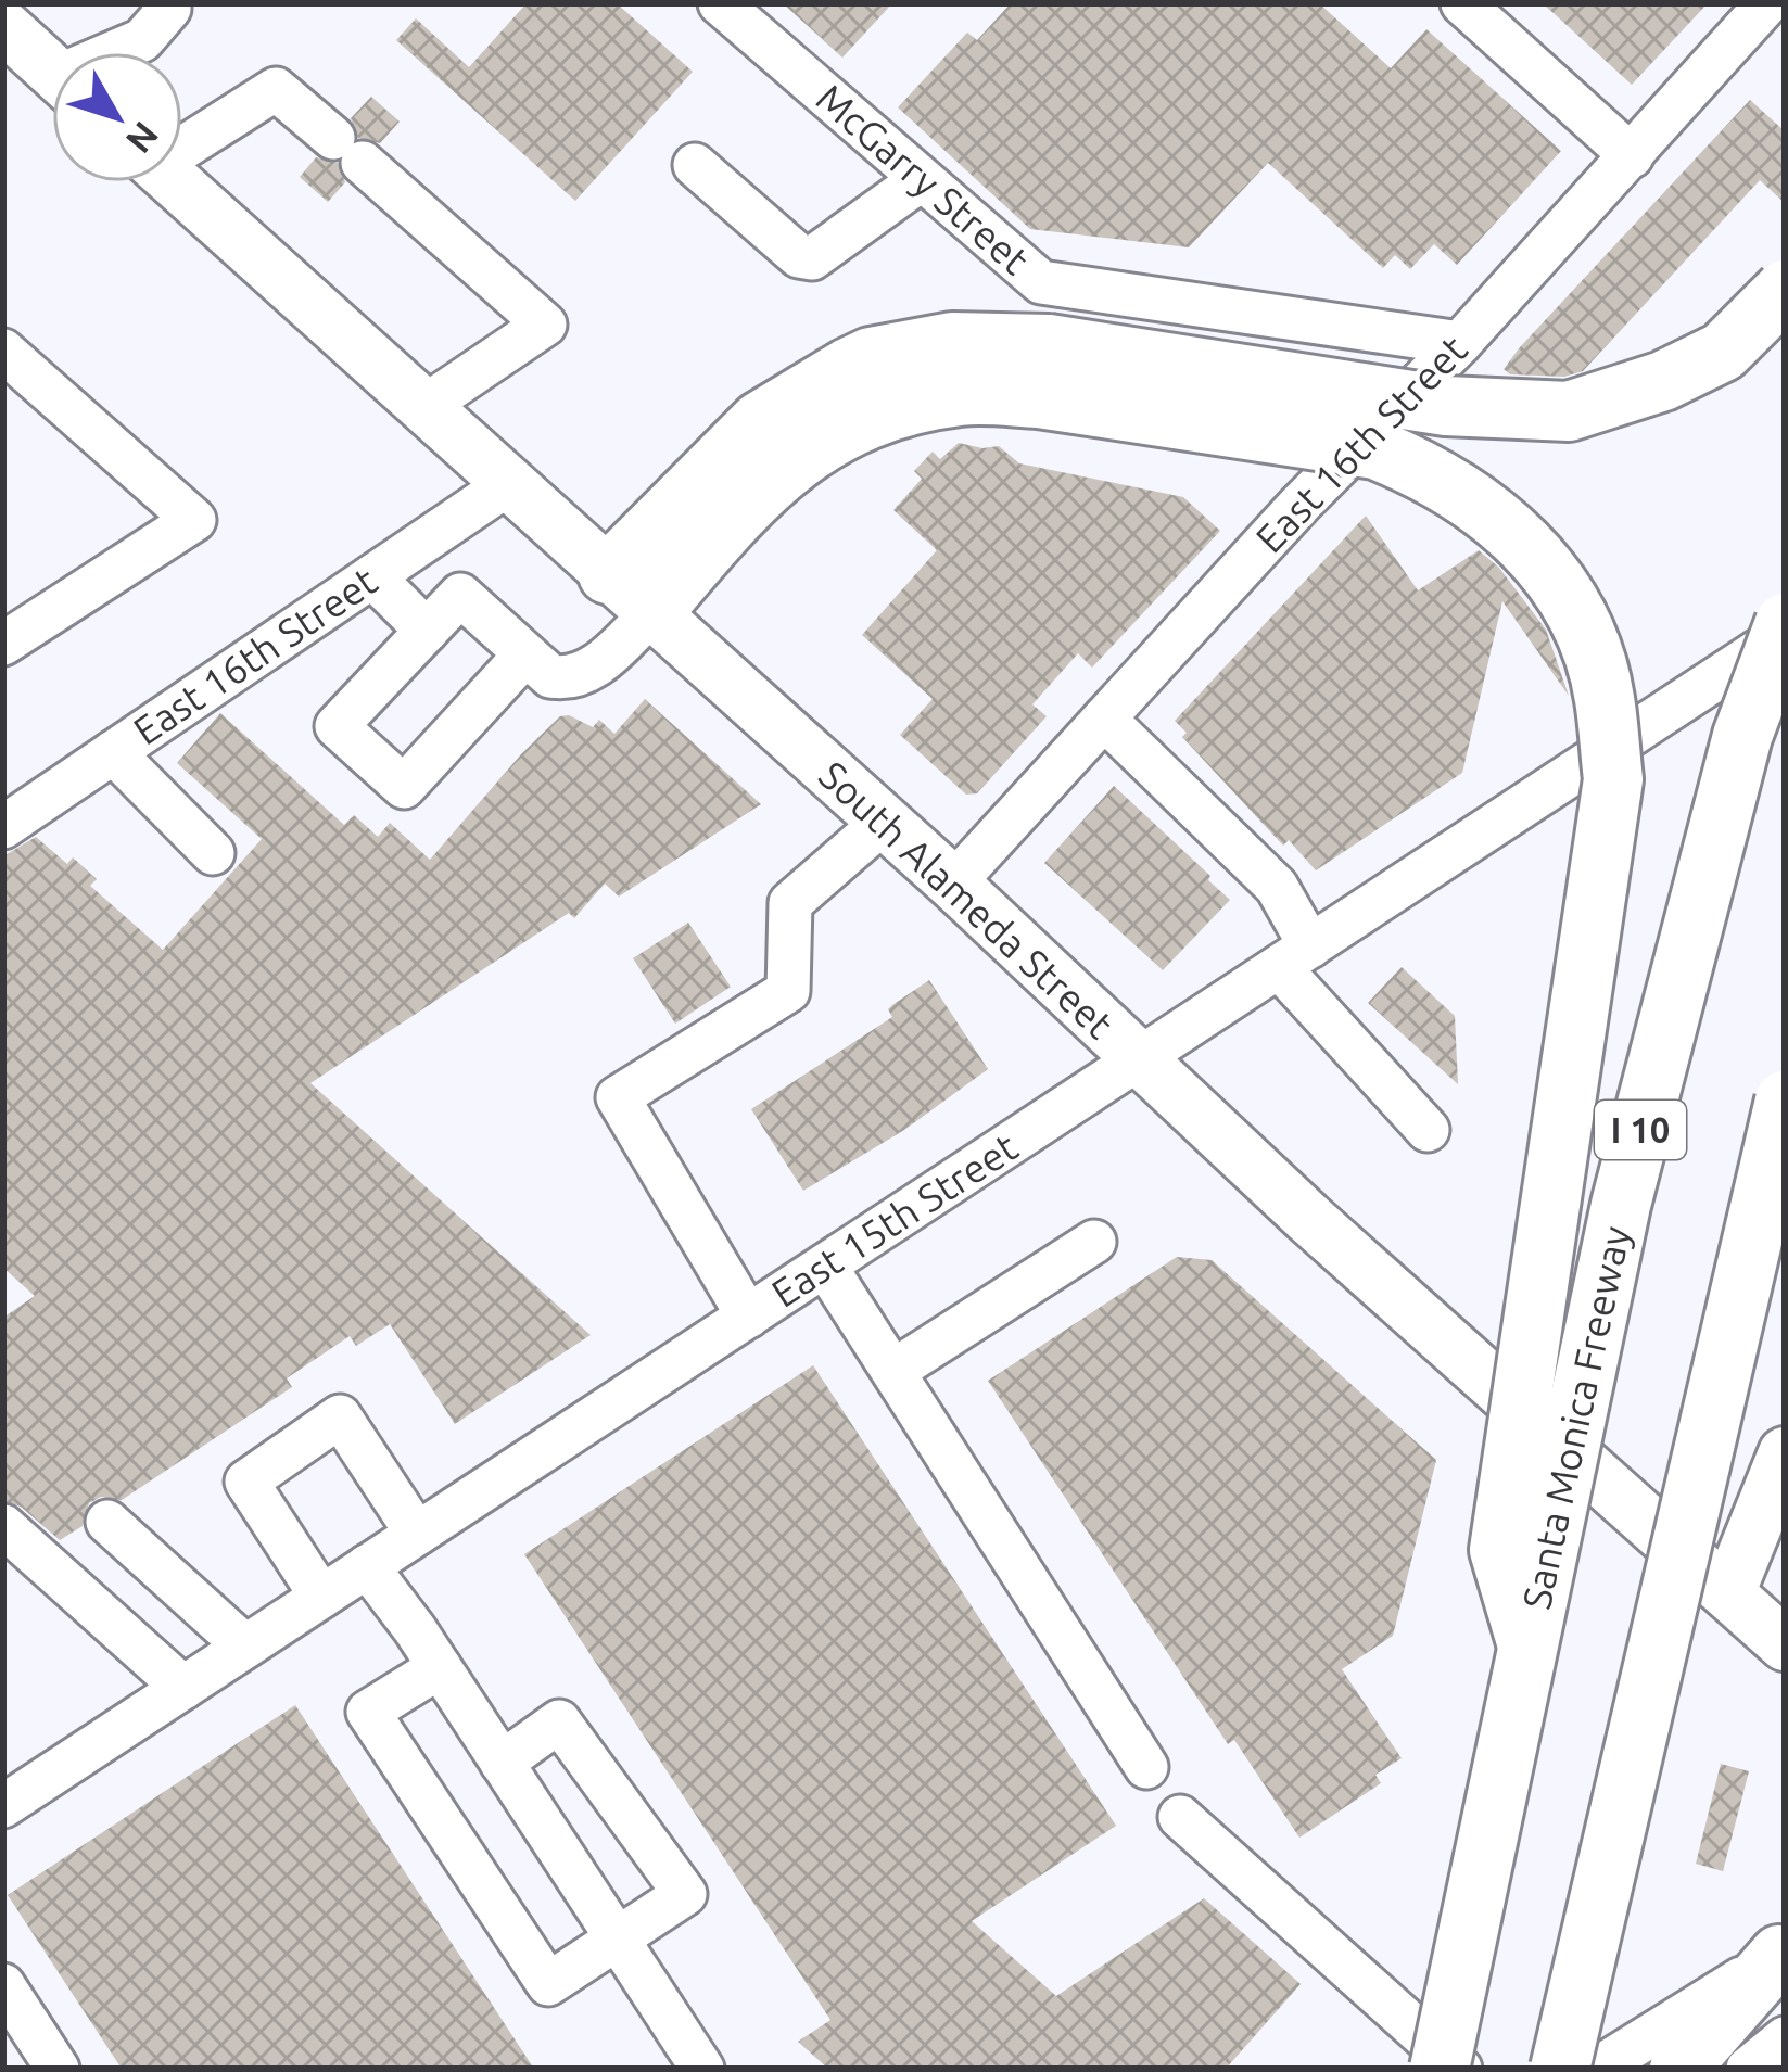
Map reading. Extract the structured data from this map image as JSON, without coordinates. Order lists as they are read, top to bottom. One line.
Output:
{"streets":{"highway":["I 10","Santa Monica Freeway"],"main road":["South Alameda Street"],"street":["McGarry Street","East 16th Street","East 15th Street"]},"crossings":[["McGarry Street","East 16th Street"],["East 16th Street","South Alameda Street"],["South Alameda Street","East 15th Street"]],"north":"bottom right"}
